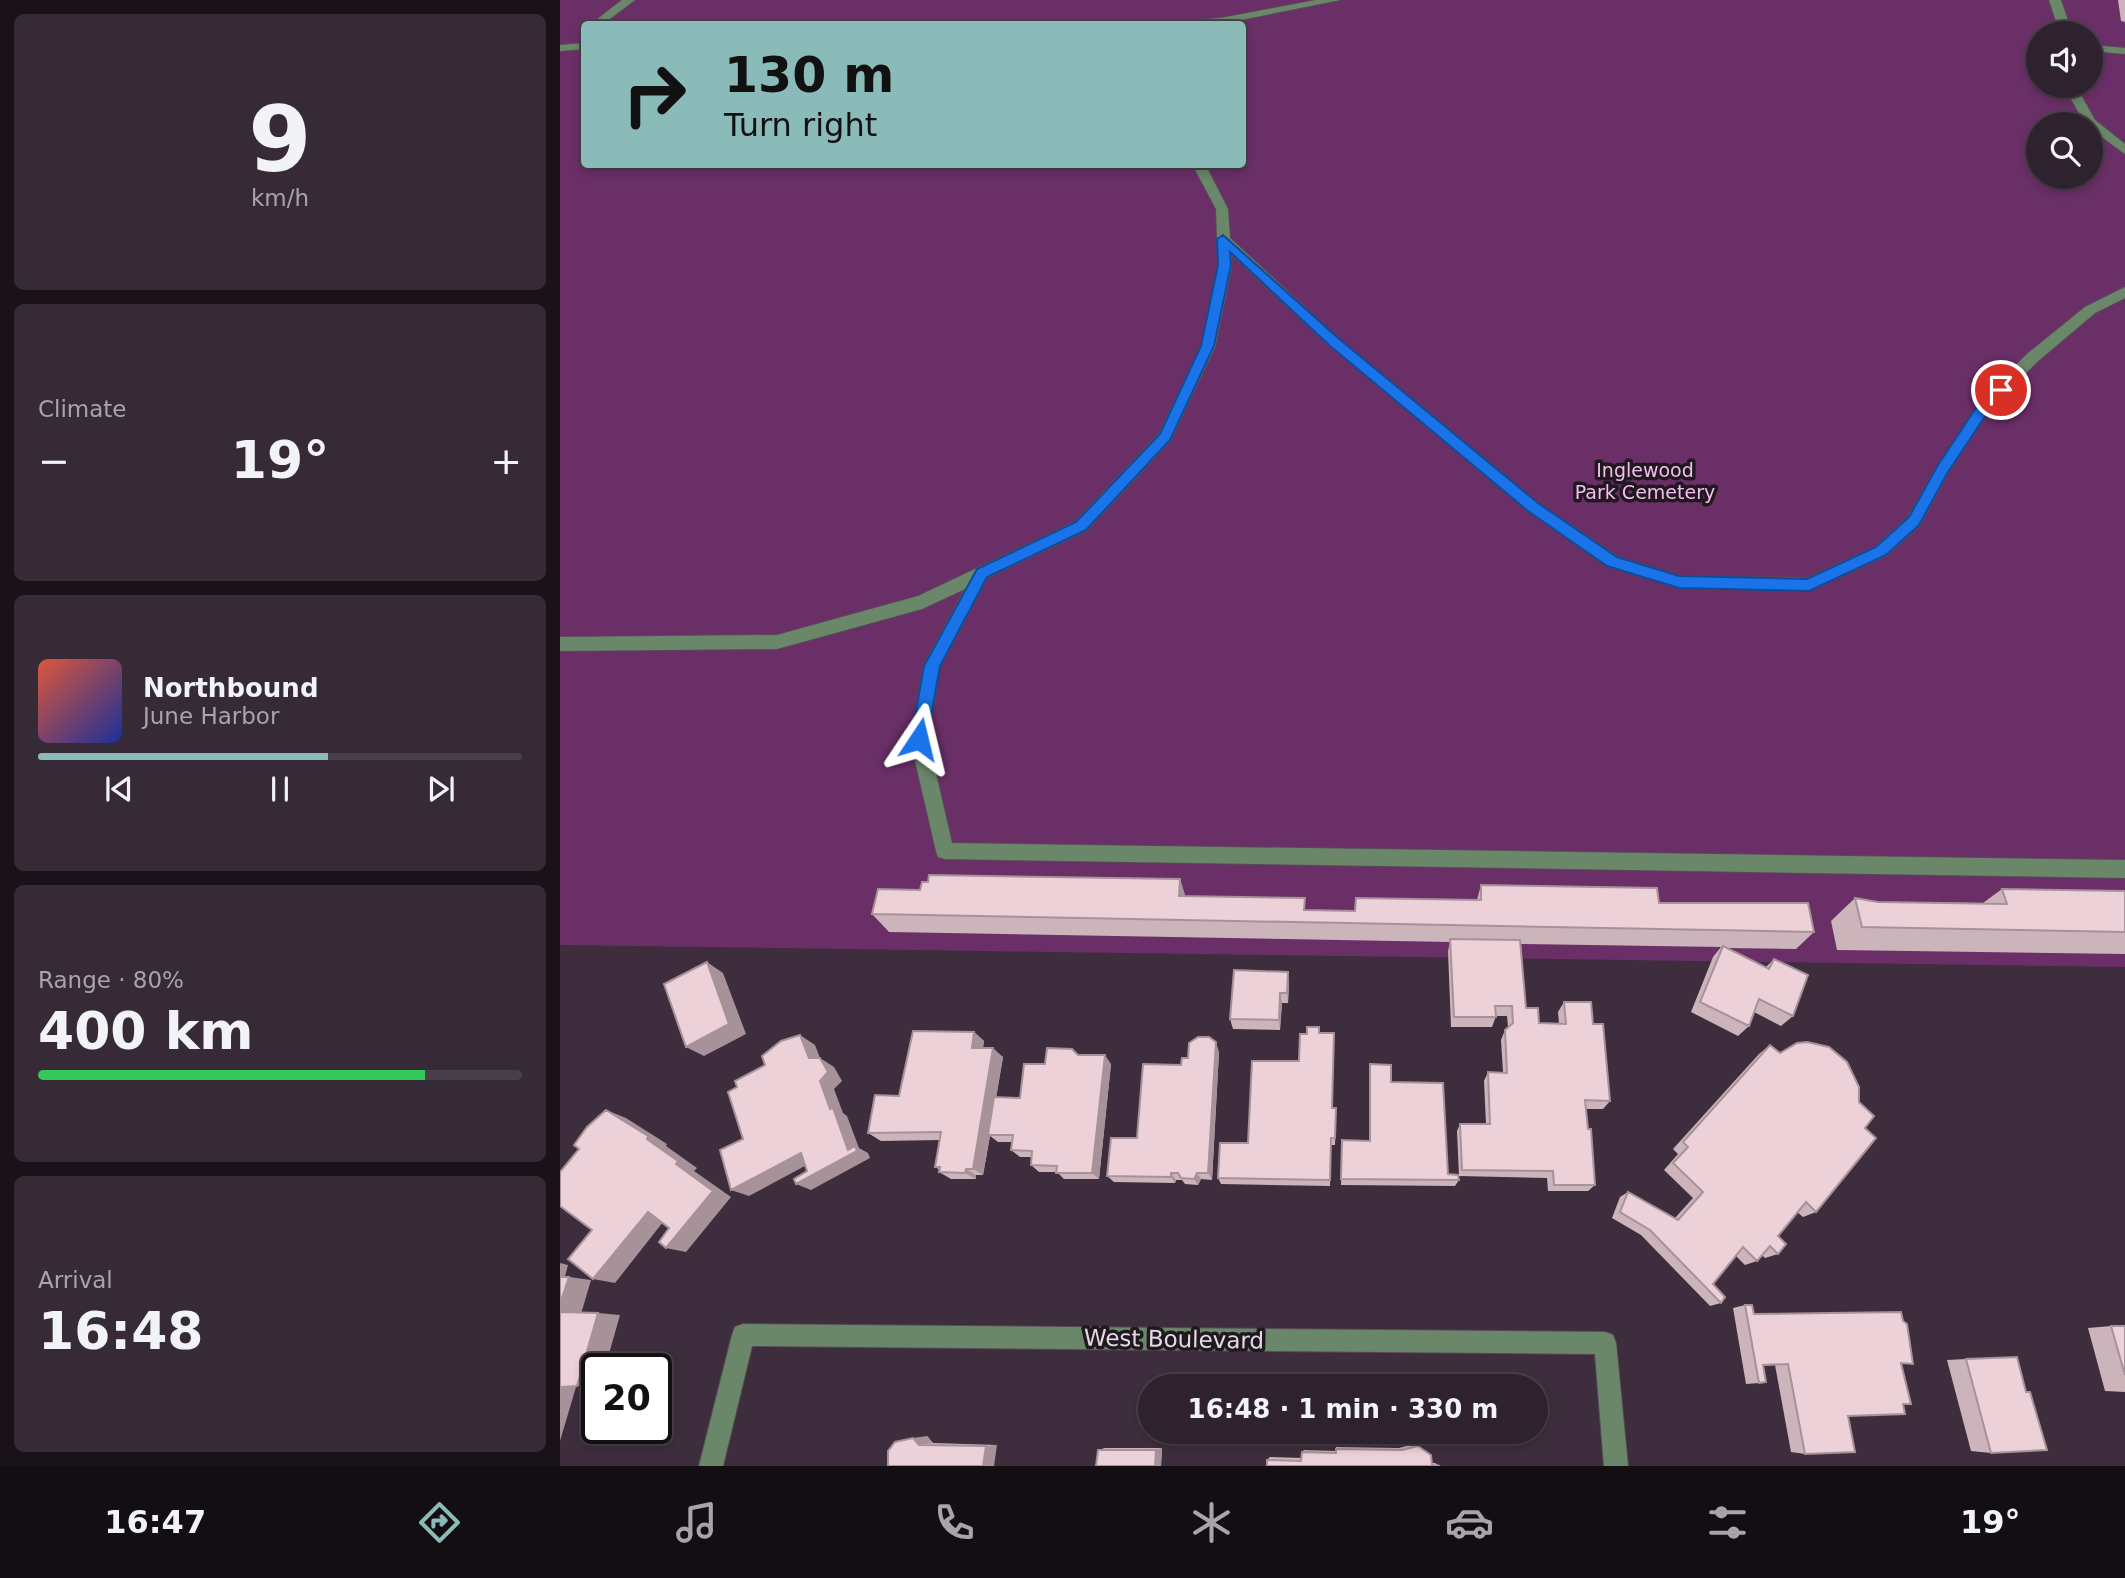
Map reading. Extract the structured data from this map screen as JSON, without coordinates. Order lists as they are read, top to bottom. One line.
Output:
{"streets":{"street":["West Boulevard"]},"parks":["Inglewood Park Cemetery"],"page":{"tile":[["9","km/h"],"Climate",["Range · 80%","400 km"],["Arrival","16:48"]],"turn":["130 m","Turn right"],"heat":["−","19°","+"],"song":["Northbound","June Harbor"],"limit":"20","trip":"16:48 · 1 min · 330 m","tabs":["16:47","19°"]}}
